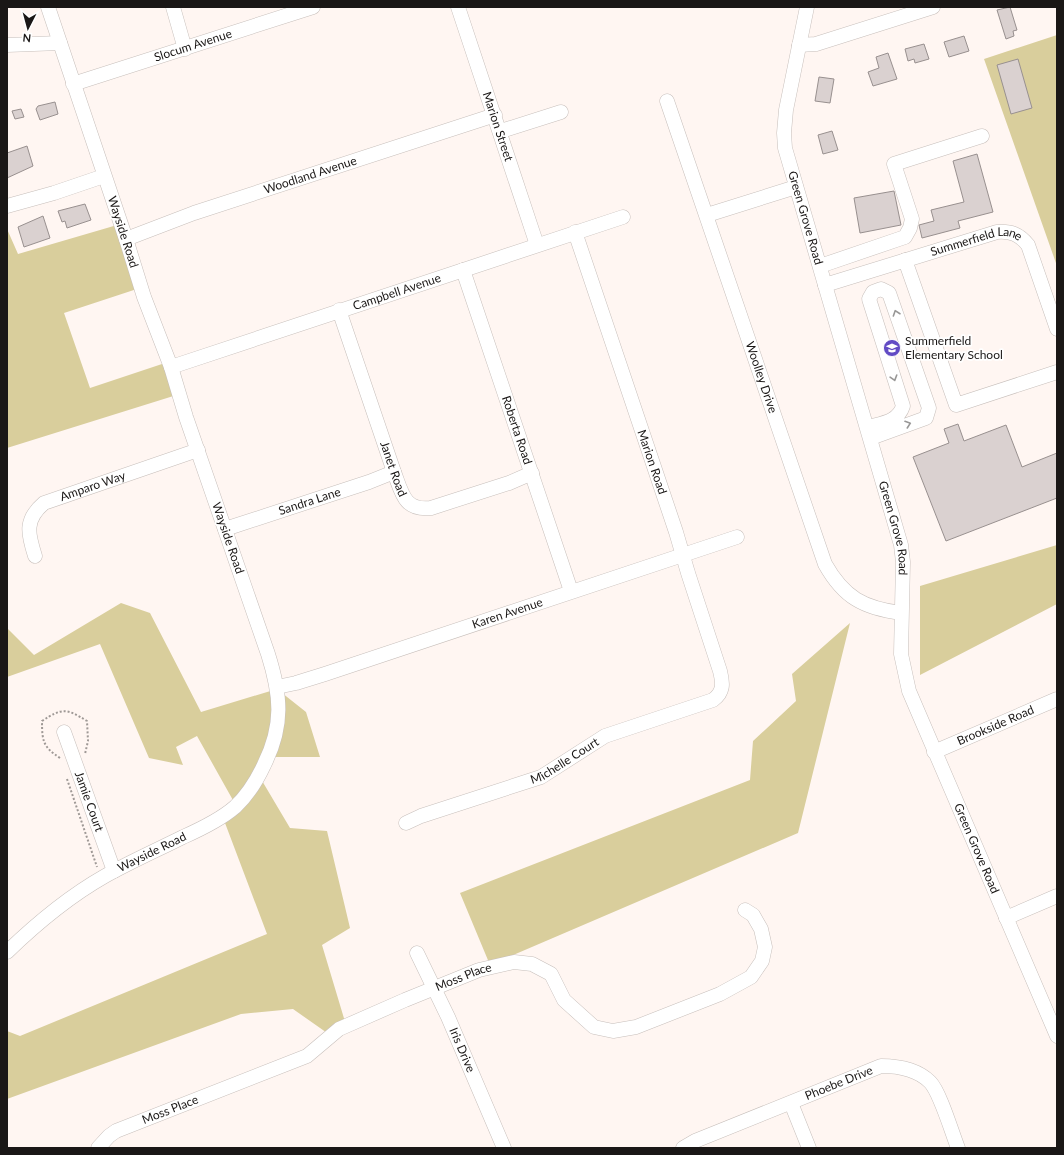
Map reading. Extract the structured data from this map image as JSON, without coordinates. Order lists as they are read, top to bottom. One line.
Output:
{"streets":{"street":["Slocum Avenue","Marion Street","Woodland Avenue","Green Grove Road","Wayside Road","Summerfield Lane","Campbell Avenue","Woolley Drive","Roberta Road","Marion Road","Janet Road","Amparo Way","Sandra Lane","Karen Avenue","Brookside Road","Michelle Court","Jamie Court","Moss Place","Iris Drive","Phoebe Drive"]},"crossings":[["Slocum Avenue","Wayside Road"],["Marion Street","Woodland Avenue"],["Marion Street","Campbell Avenue"],["Woodland Avenue","Wayside Road"],["Green Grove Road","Summerfield Lane"],["Green Grove Road","Woolley Drive"],["Green Grove Road","Brookside Road"],["Wayside Road","Campbell Avenue"],["Wayside Road","Amparo Way"],["Wayside Road","Sandra Lane"],["Wayside Road","Karen Avenue"],["Wayside Road","Jamie Court"],["Campbell Avenue","Roberta Road"],["Campbell Avenue","Marion Road"],["Campbell Avenue","Janet Road"],["Roberta Road","Janet Road"],["Roberta Road","Karen Avenue"],["Marion Road","Karen Avenue"],["Marion Road","Michelle Court"],["Janet Road","Sandra Lane"],["Moss Place","Iris Drive"]],"places":{"school or university":["Summerfield Elementary School"]},"north":"bottom"}
